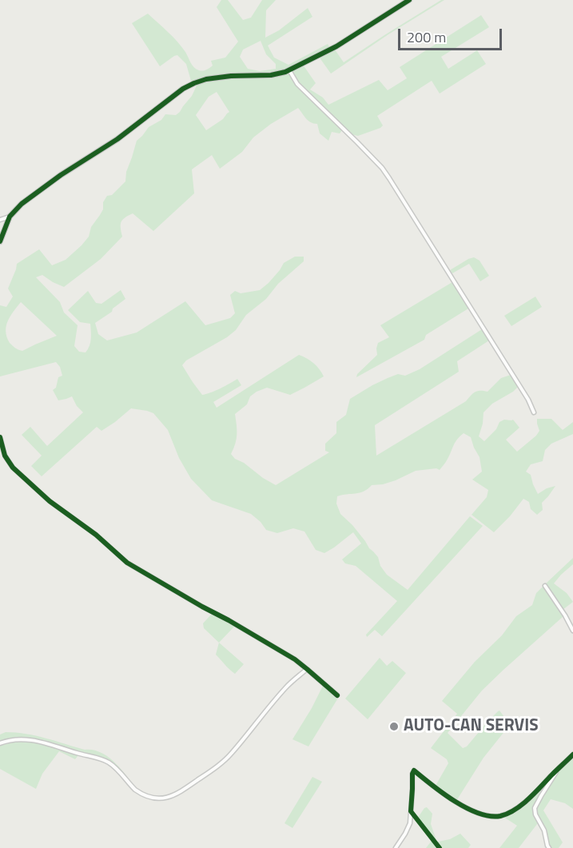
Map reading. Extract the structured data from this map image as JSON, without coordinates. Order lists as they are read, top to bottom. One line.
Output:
{"places":["AUTO-CAN SERVIS"],"scale_bar":"200 m"}
